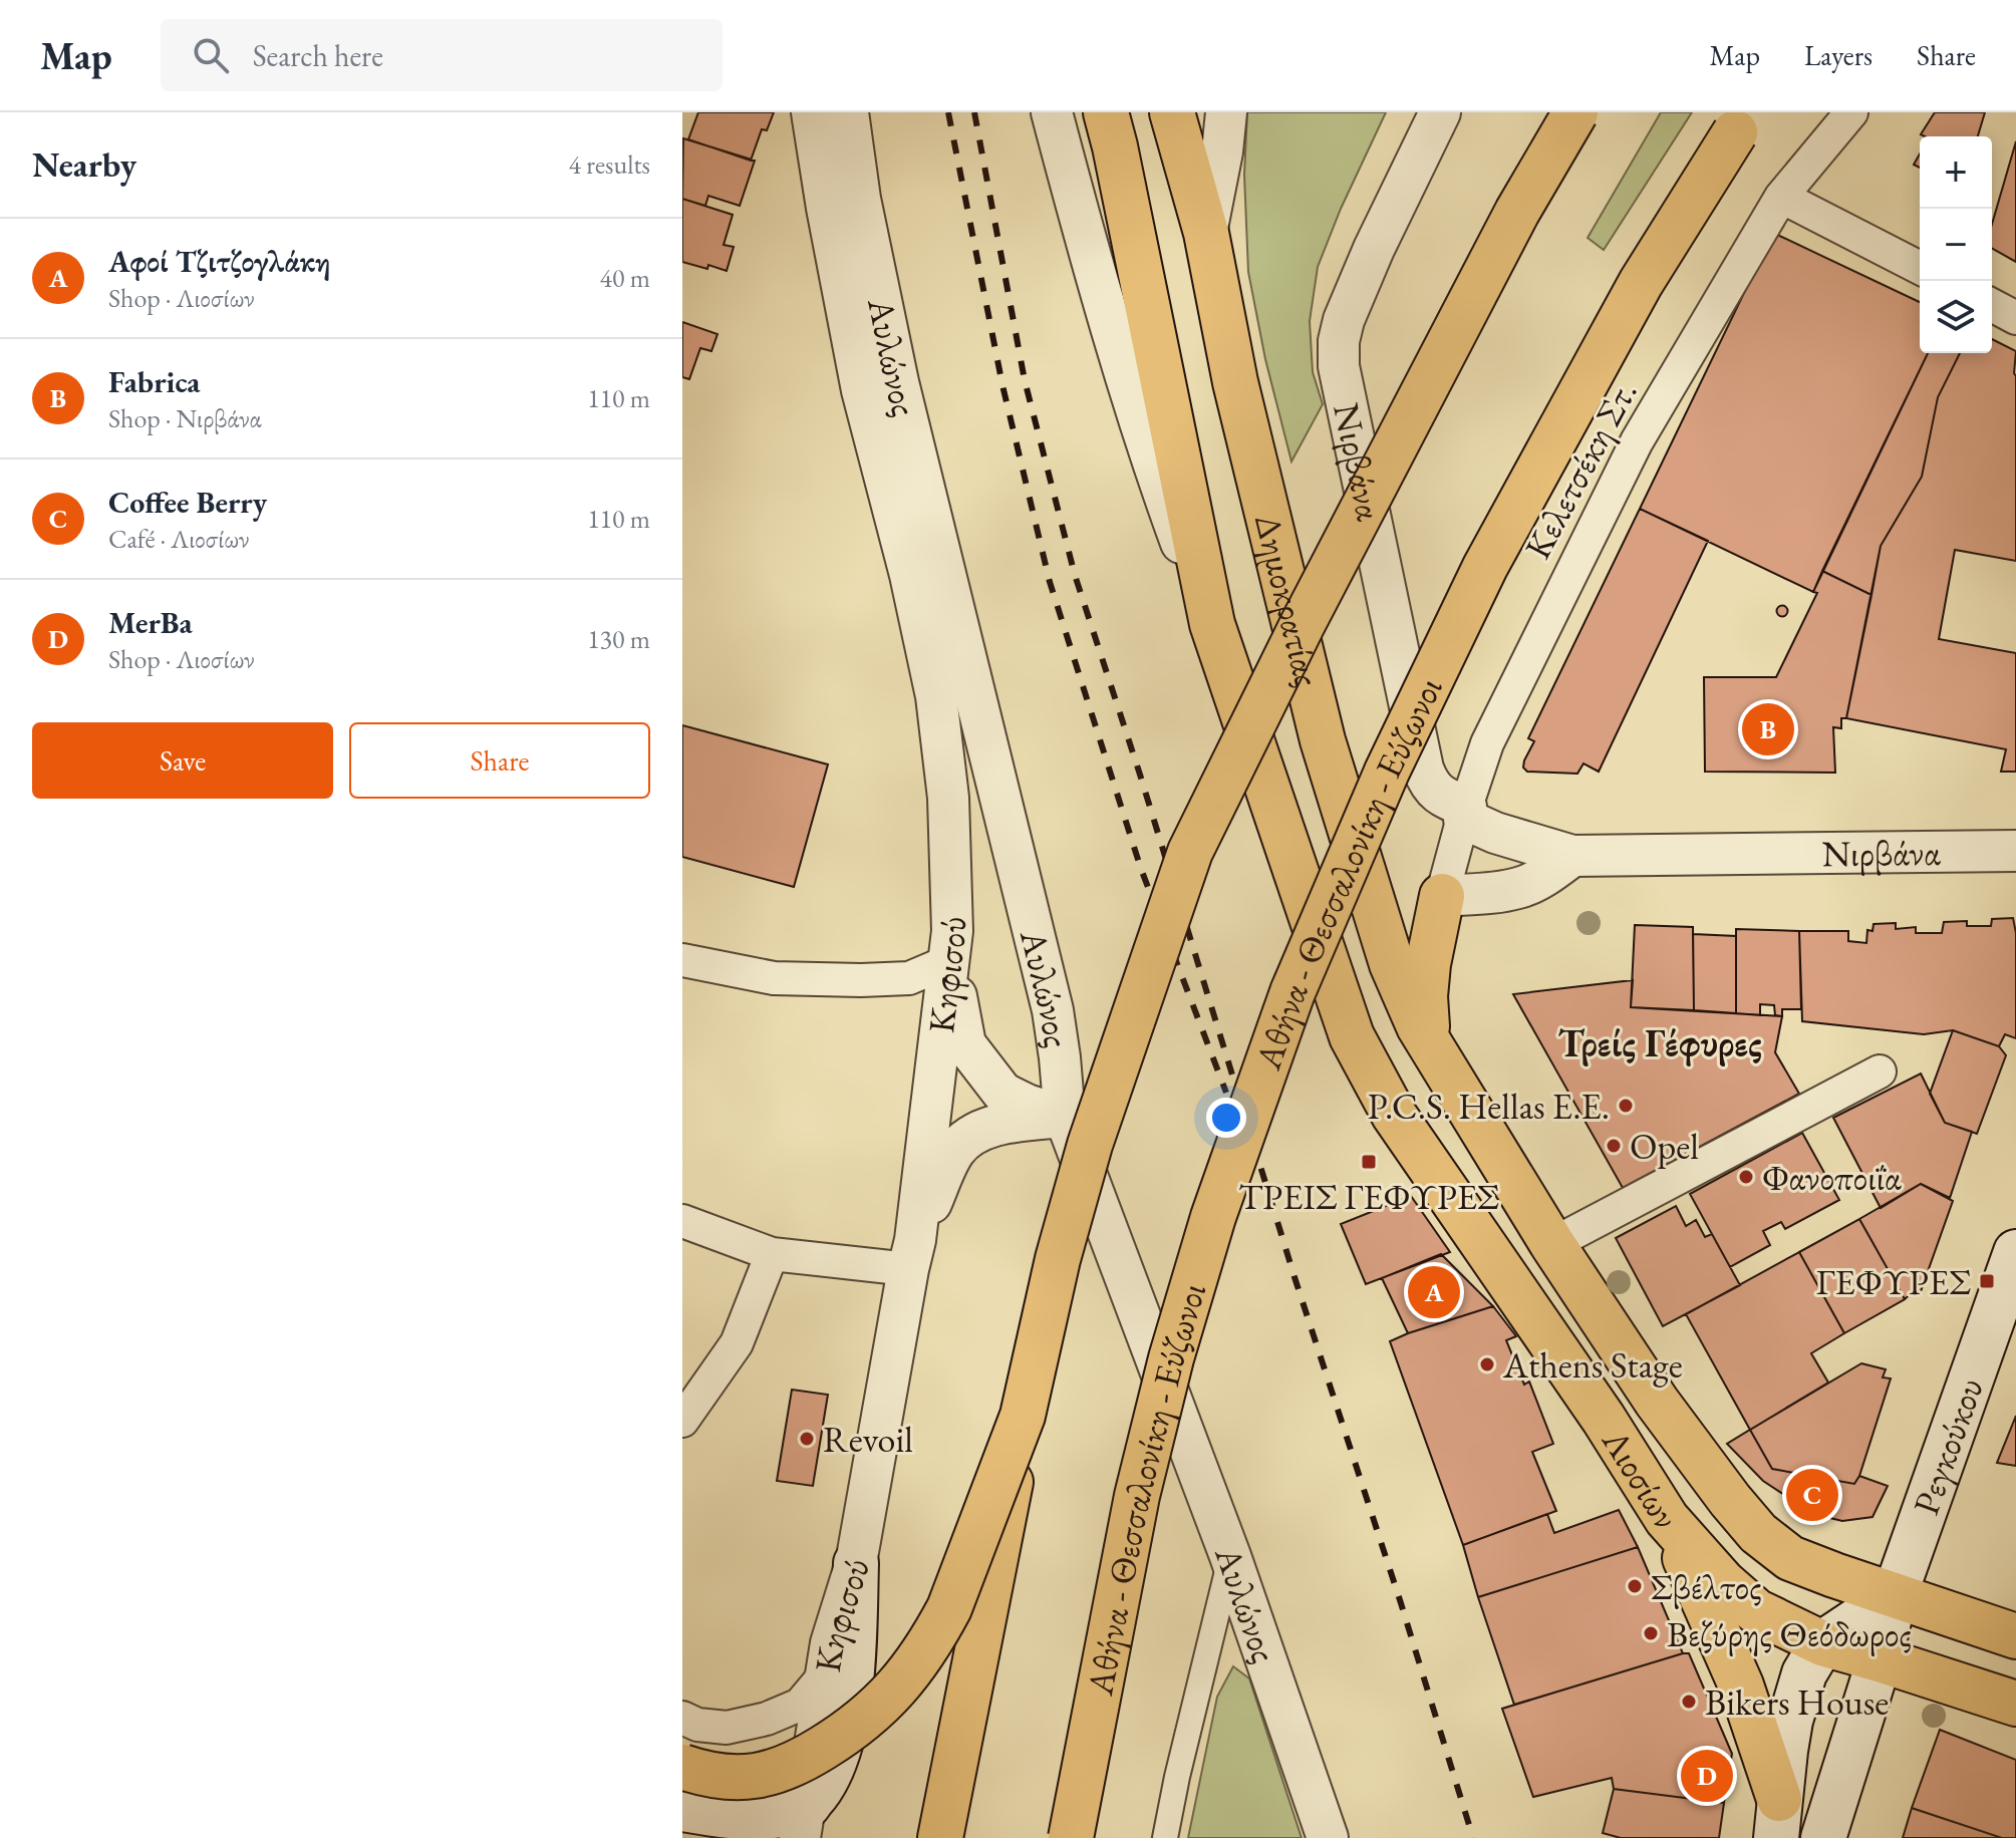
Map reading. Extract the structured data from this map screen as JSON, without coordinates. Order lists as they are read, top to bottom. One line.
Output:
{"streets":{"main road":["Δημοκρατίας","Αθήνα - Θεσσαλονίκη - Εύζωνοι","Ρεγκούκου","Λιοσίων"],"street":["Αυλώνος","Νιρβάνα","Κελετσέκη Στ.","Κηφισού"]},"crossings":[["Νιρβάνα","Κελετσέκη Στ."],["Δημοκρατίας","Λιοσίων"],["Ρεγκούκου","Λιοσίων"]],"districts":["Τρείς Γέφυρες"],"places":{"other":["P.C.S. Hellas E.E.","Opel","Φανοποιΐα","Athens Stage","Revoil","Σβέλτος","Βεζύρης Θεόδωρος","Bikers House"],"transit":["ΤΡΕΙΣ ΓΕΦΥΡΕΣ","ΓΕΦΥΡΕΣ"]},"page":{"header":"Map","search":"Search here","nav":["Map","Layers","Share"],"heading":["Nearby","4 results"],"map_buttons":["+","−"],"list":[{"mark":"A","name":"Αφοί Τζιτζογλάκη","note":"Shop · Λιοσίων","value":"40 m"},{"mark":"B","name":"Fabrica","note":"Shop · Νιρβάνα","value":"110 m"},{"mark":"C","name":"Coffee Berry","note":"Café · Λιοσίων","value":"110 m"},{"mark":"D","name":"MerBa","note":"Shop · Λιοσίων","value":"130 m"}],"buttons":["Save","Share"],"pins":["B","A","C","D"]}}
